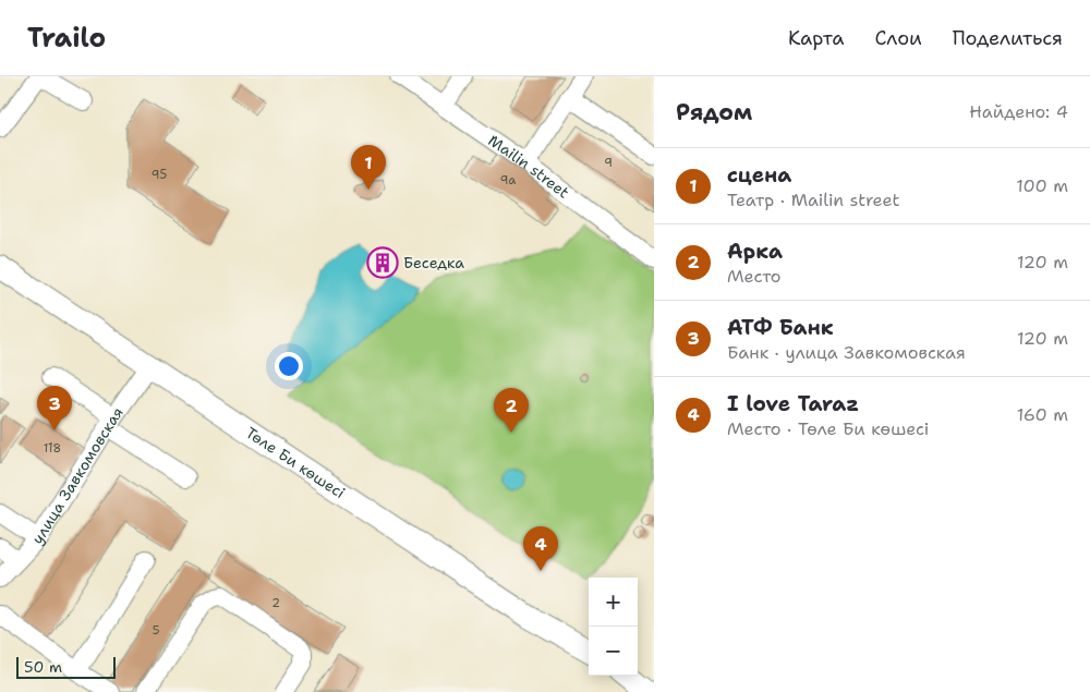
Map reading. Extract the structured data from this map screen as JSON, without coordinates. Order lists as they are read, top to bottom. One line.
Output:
{"streets":{"main road":["Төле Би көшесі"],"street":["Mailin street","улица Завкомовская"]},"crossings":[["Төле Би көшесі","улица Завкомовская"]],"places":{"building":["Беседка"]},"house_numbers":["9","95","9а","118","2","5"],"scale_bar":"50 m","page":{"header":"Trailo","nav":["Карта","Слои","Поделиться"],"heading":["Рядом","Найдено: 4"],"pins":["1","3","2","4"],"list":[{"mark":"1","name":"сцена","note":"Театр · Mailin street","value":"100 m"},{"mark":"2","name":"Арка","note":"Место","value":"120 m"},{"mark":"3","name":"АТФ Банк","note":"Банк · улица Завкомовская","value":"120 m"},{"mark":"4","name":"I love Taraz","note":"Место · Төле Би көшесі","value":"160 m"}],"map_buttons":["+","−"],"scale":"50 m"}}
